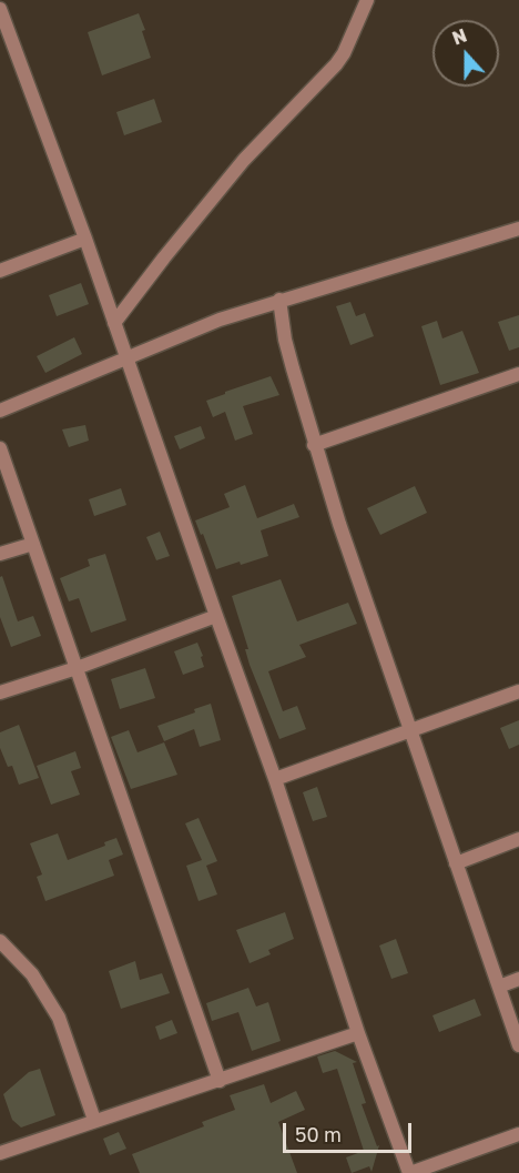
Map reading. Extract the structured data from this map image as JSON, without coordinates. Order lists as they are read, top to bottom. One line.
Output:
{"scale_bar":"50 m","north":"top"}
